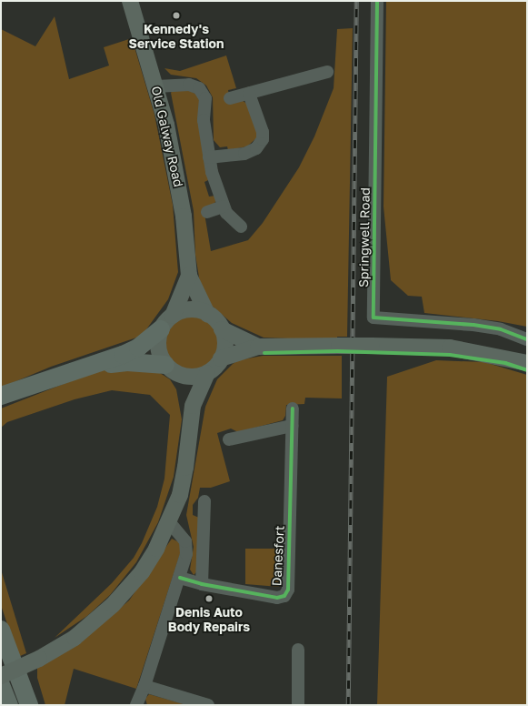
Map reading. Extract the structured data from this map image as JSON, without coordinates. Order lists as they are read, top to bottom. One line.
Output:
{"streets":{"main road":["Old Galway Road"],"street":["Springwell Road","Danesfort"]},"places":["Kennedy's Service Station","Denis Auto Body Repairs"]}
